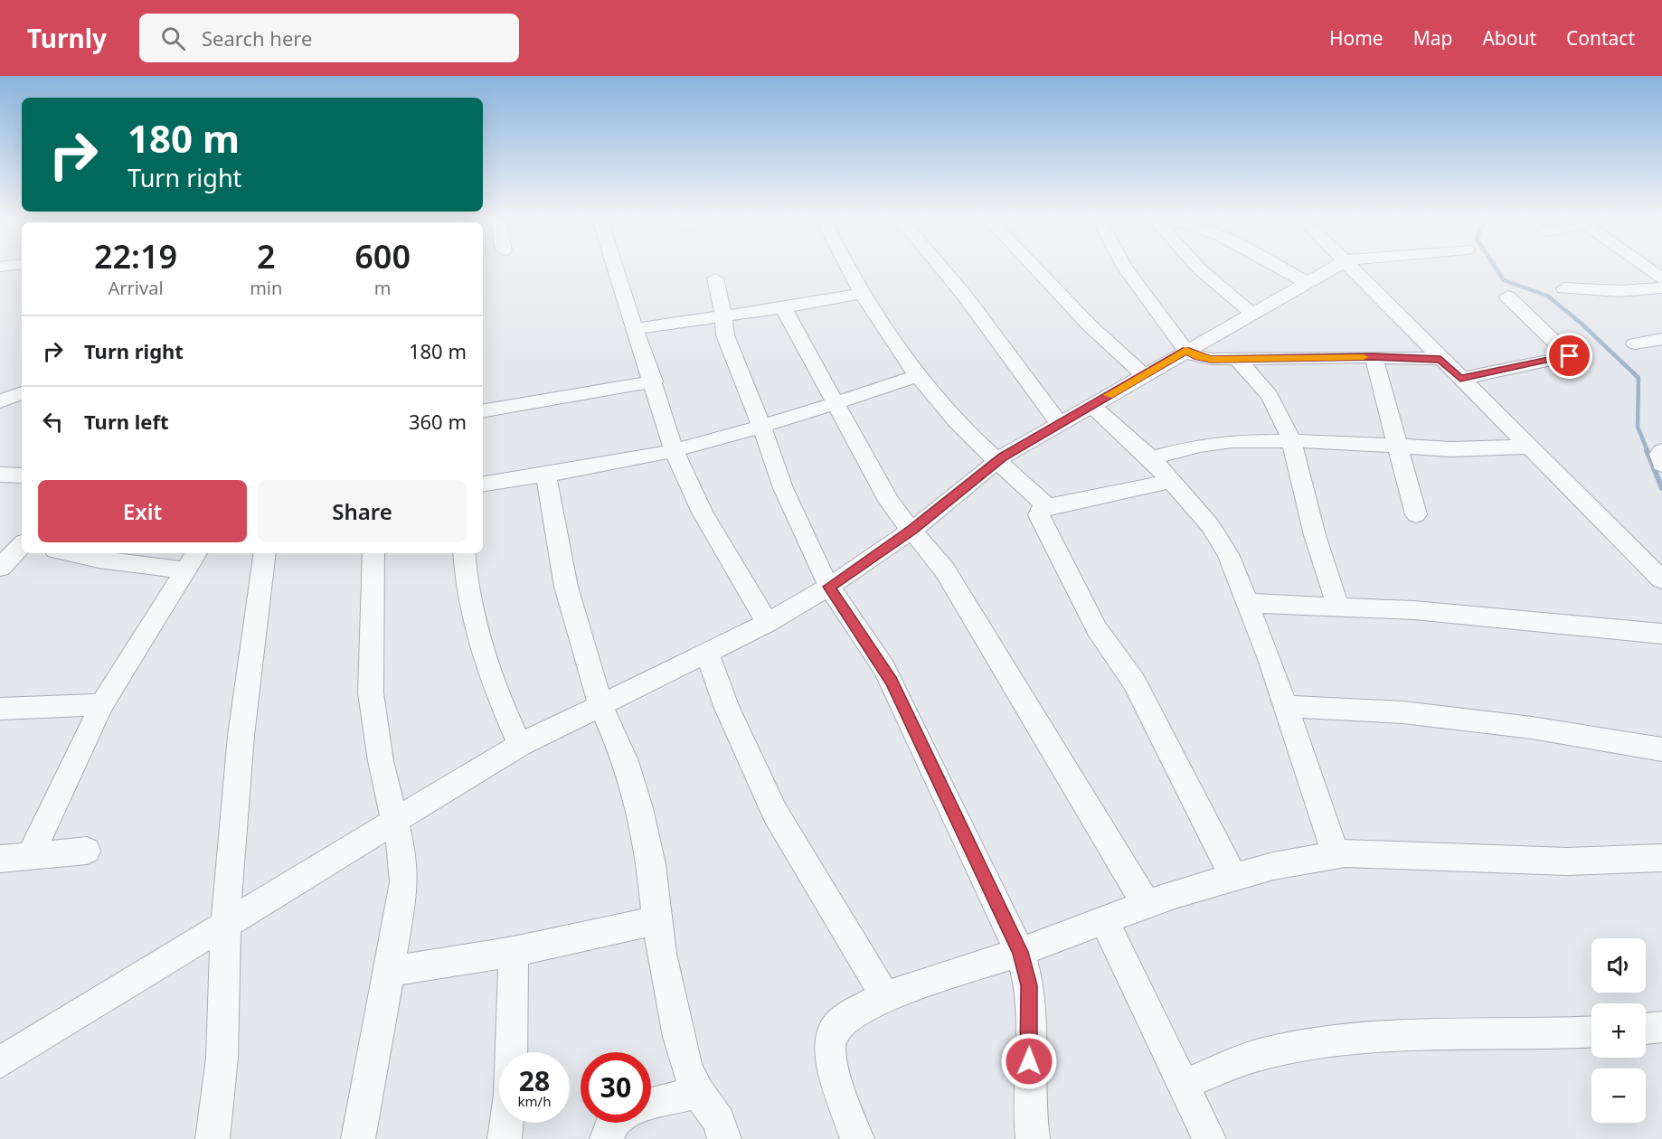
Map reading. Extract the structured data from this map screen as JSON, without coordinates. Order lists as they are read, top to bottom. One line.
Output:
{"page":{"header":"Turnly","search":"Search here","nav":["Home","Map","About","Contact"],"turn":["180 m","Turn right"],"eta":["22:19","Arrival","2","min","600","m"],"list":[{"name":"Turn right","value":"180 m"},{"name":"Turn left","value":"360 m"}],"buttons":["Exit","Share"],"map_buttons":["+","−"],"speed":"28 km/h","limit":"30"}}
